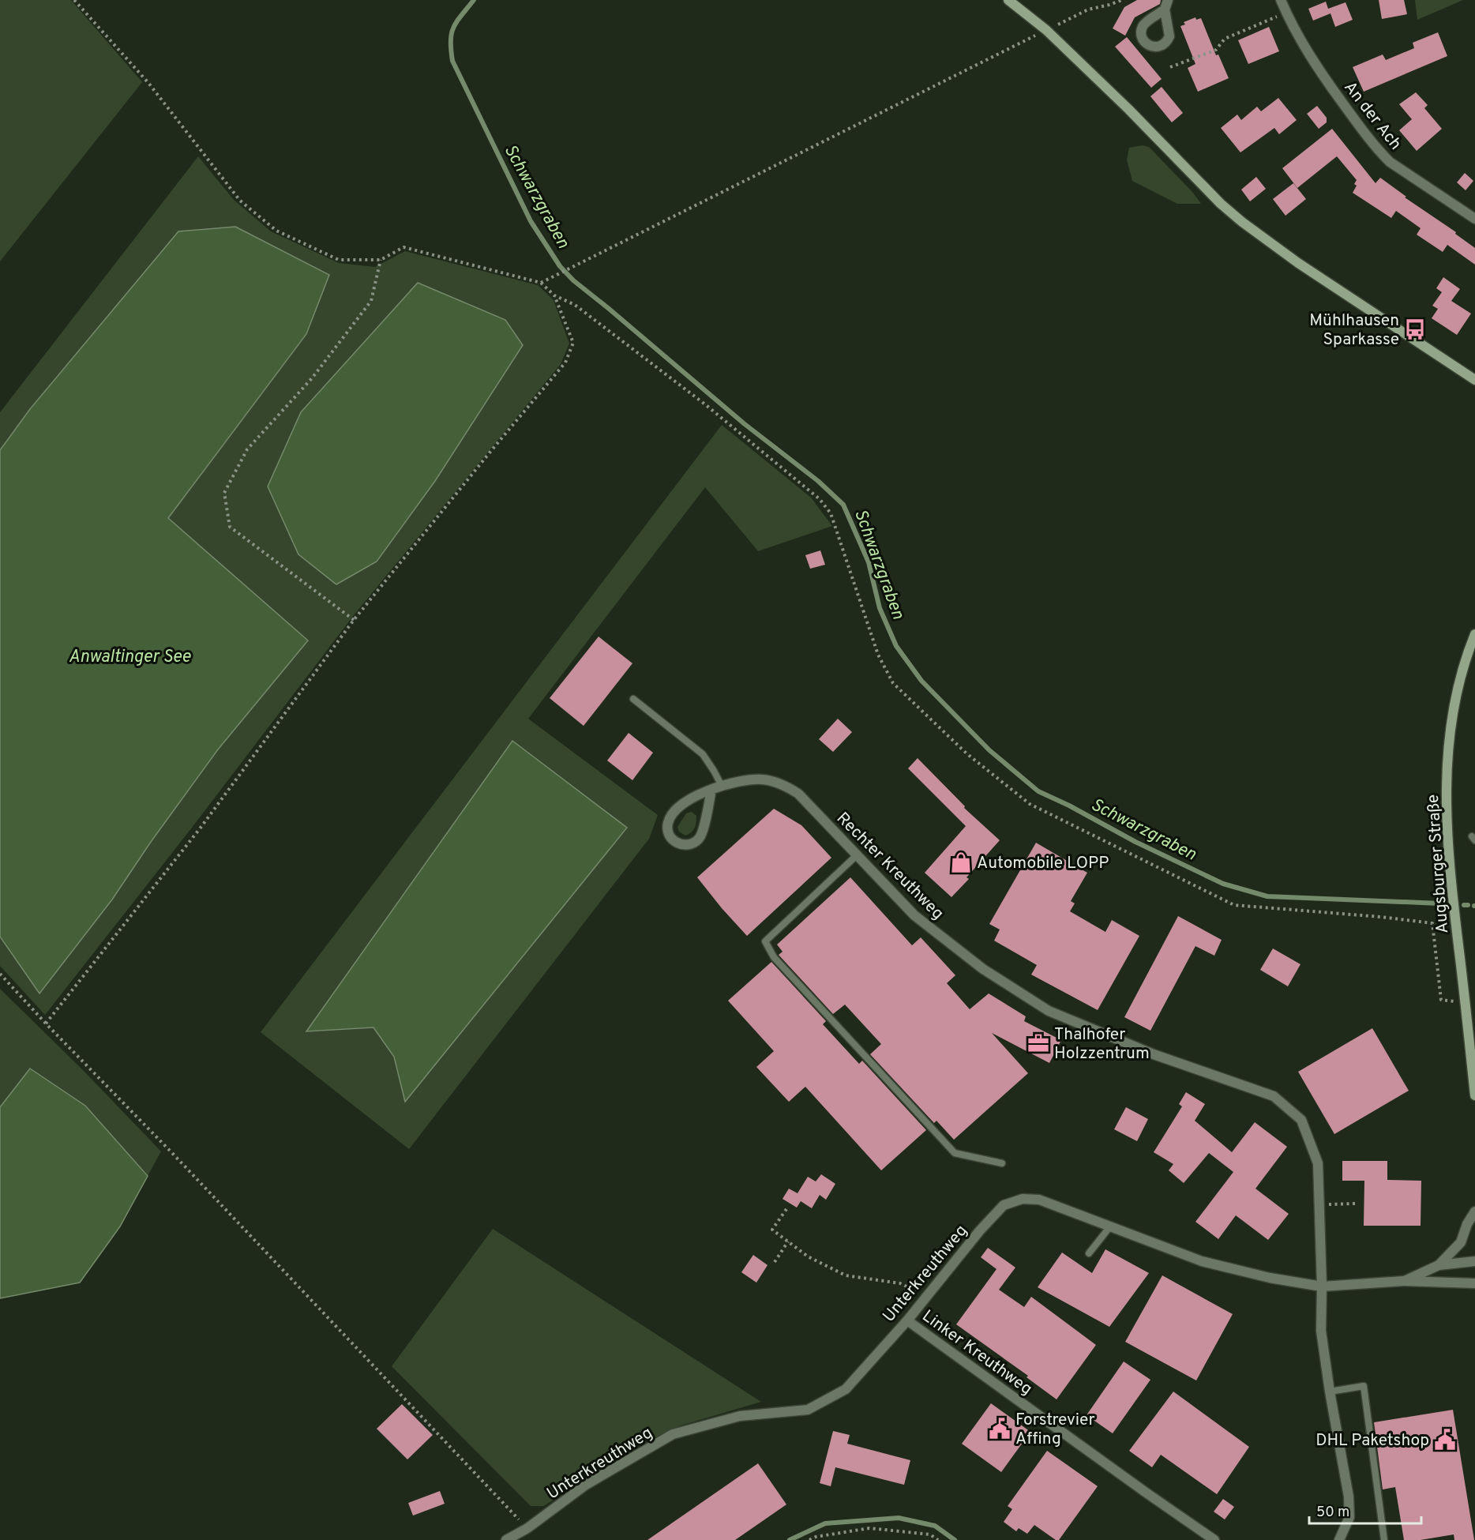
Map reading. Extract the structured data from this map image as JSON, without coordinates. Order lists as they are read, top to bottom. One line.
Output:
{"streets":{"main road":["Augsburger Straße"],"street":["An der Ach","Rechter Kreuthweg","Unterkreuthweg","Linker Kreuthweg"]},"crossings":[["Rechter Kreuthweg","Unterkreuthweg"],["Unterkreuthweg","Linker Kreuthweg"]],"water":["Schwarzgraben","Anwaltinger See"],"places":{"bus stop":["Mühlhausen Sparkasse"],"shop":["Automobile LOPP"],"office":["Thalhofer Holzzentrum"],"public building":["Forstrevier Affing","DHL Paketshop"]},"scale_bar":"50 m"}
